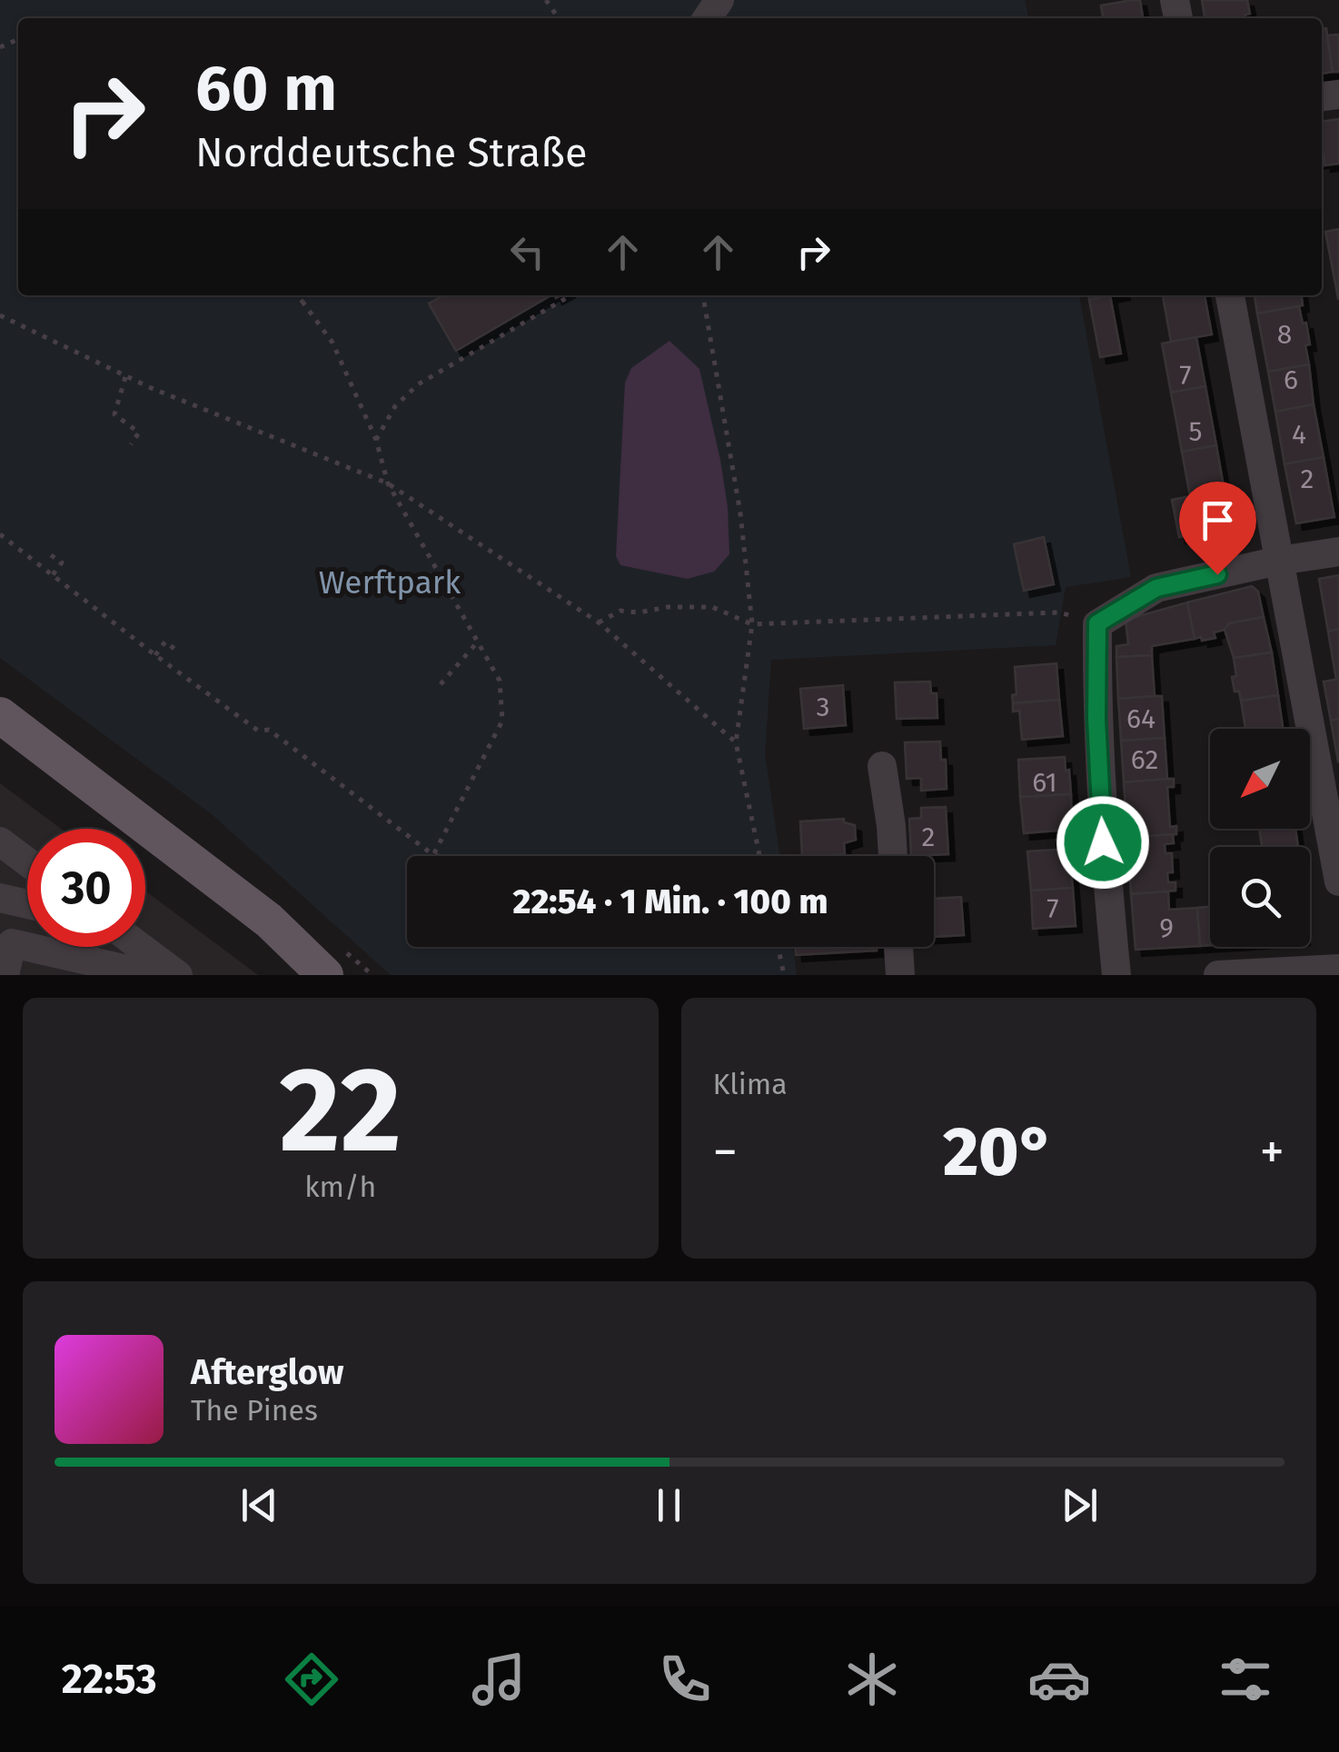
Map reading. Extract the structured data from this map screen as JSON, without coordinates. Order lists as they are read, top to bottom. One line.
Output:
{"parks":["Werftpark"],"house_numbers":["8","7","6","5","4","2","3","64","62","61","2","7","9"],"north":"bottom left","page":{"turn":["60 m","Norddeutsche Straße"],"limit":"30","trip":"22:54 · 1 Min. · 100 m","tile":[["22","km/h"],"Klima"],"heat":["−","20°","+"],"song":["Afterglow","The Pines"],"tabs":"22:53"}}
